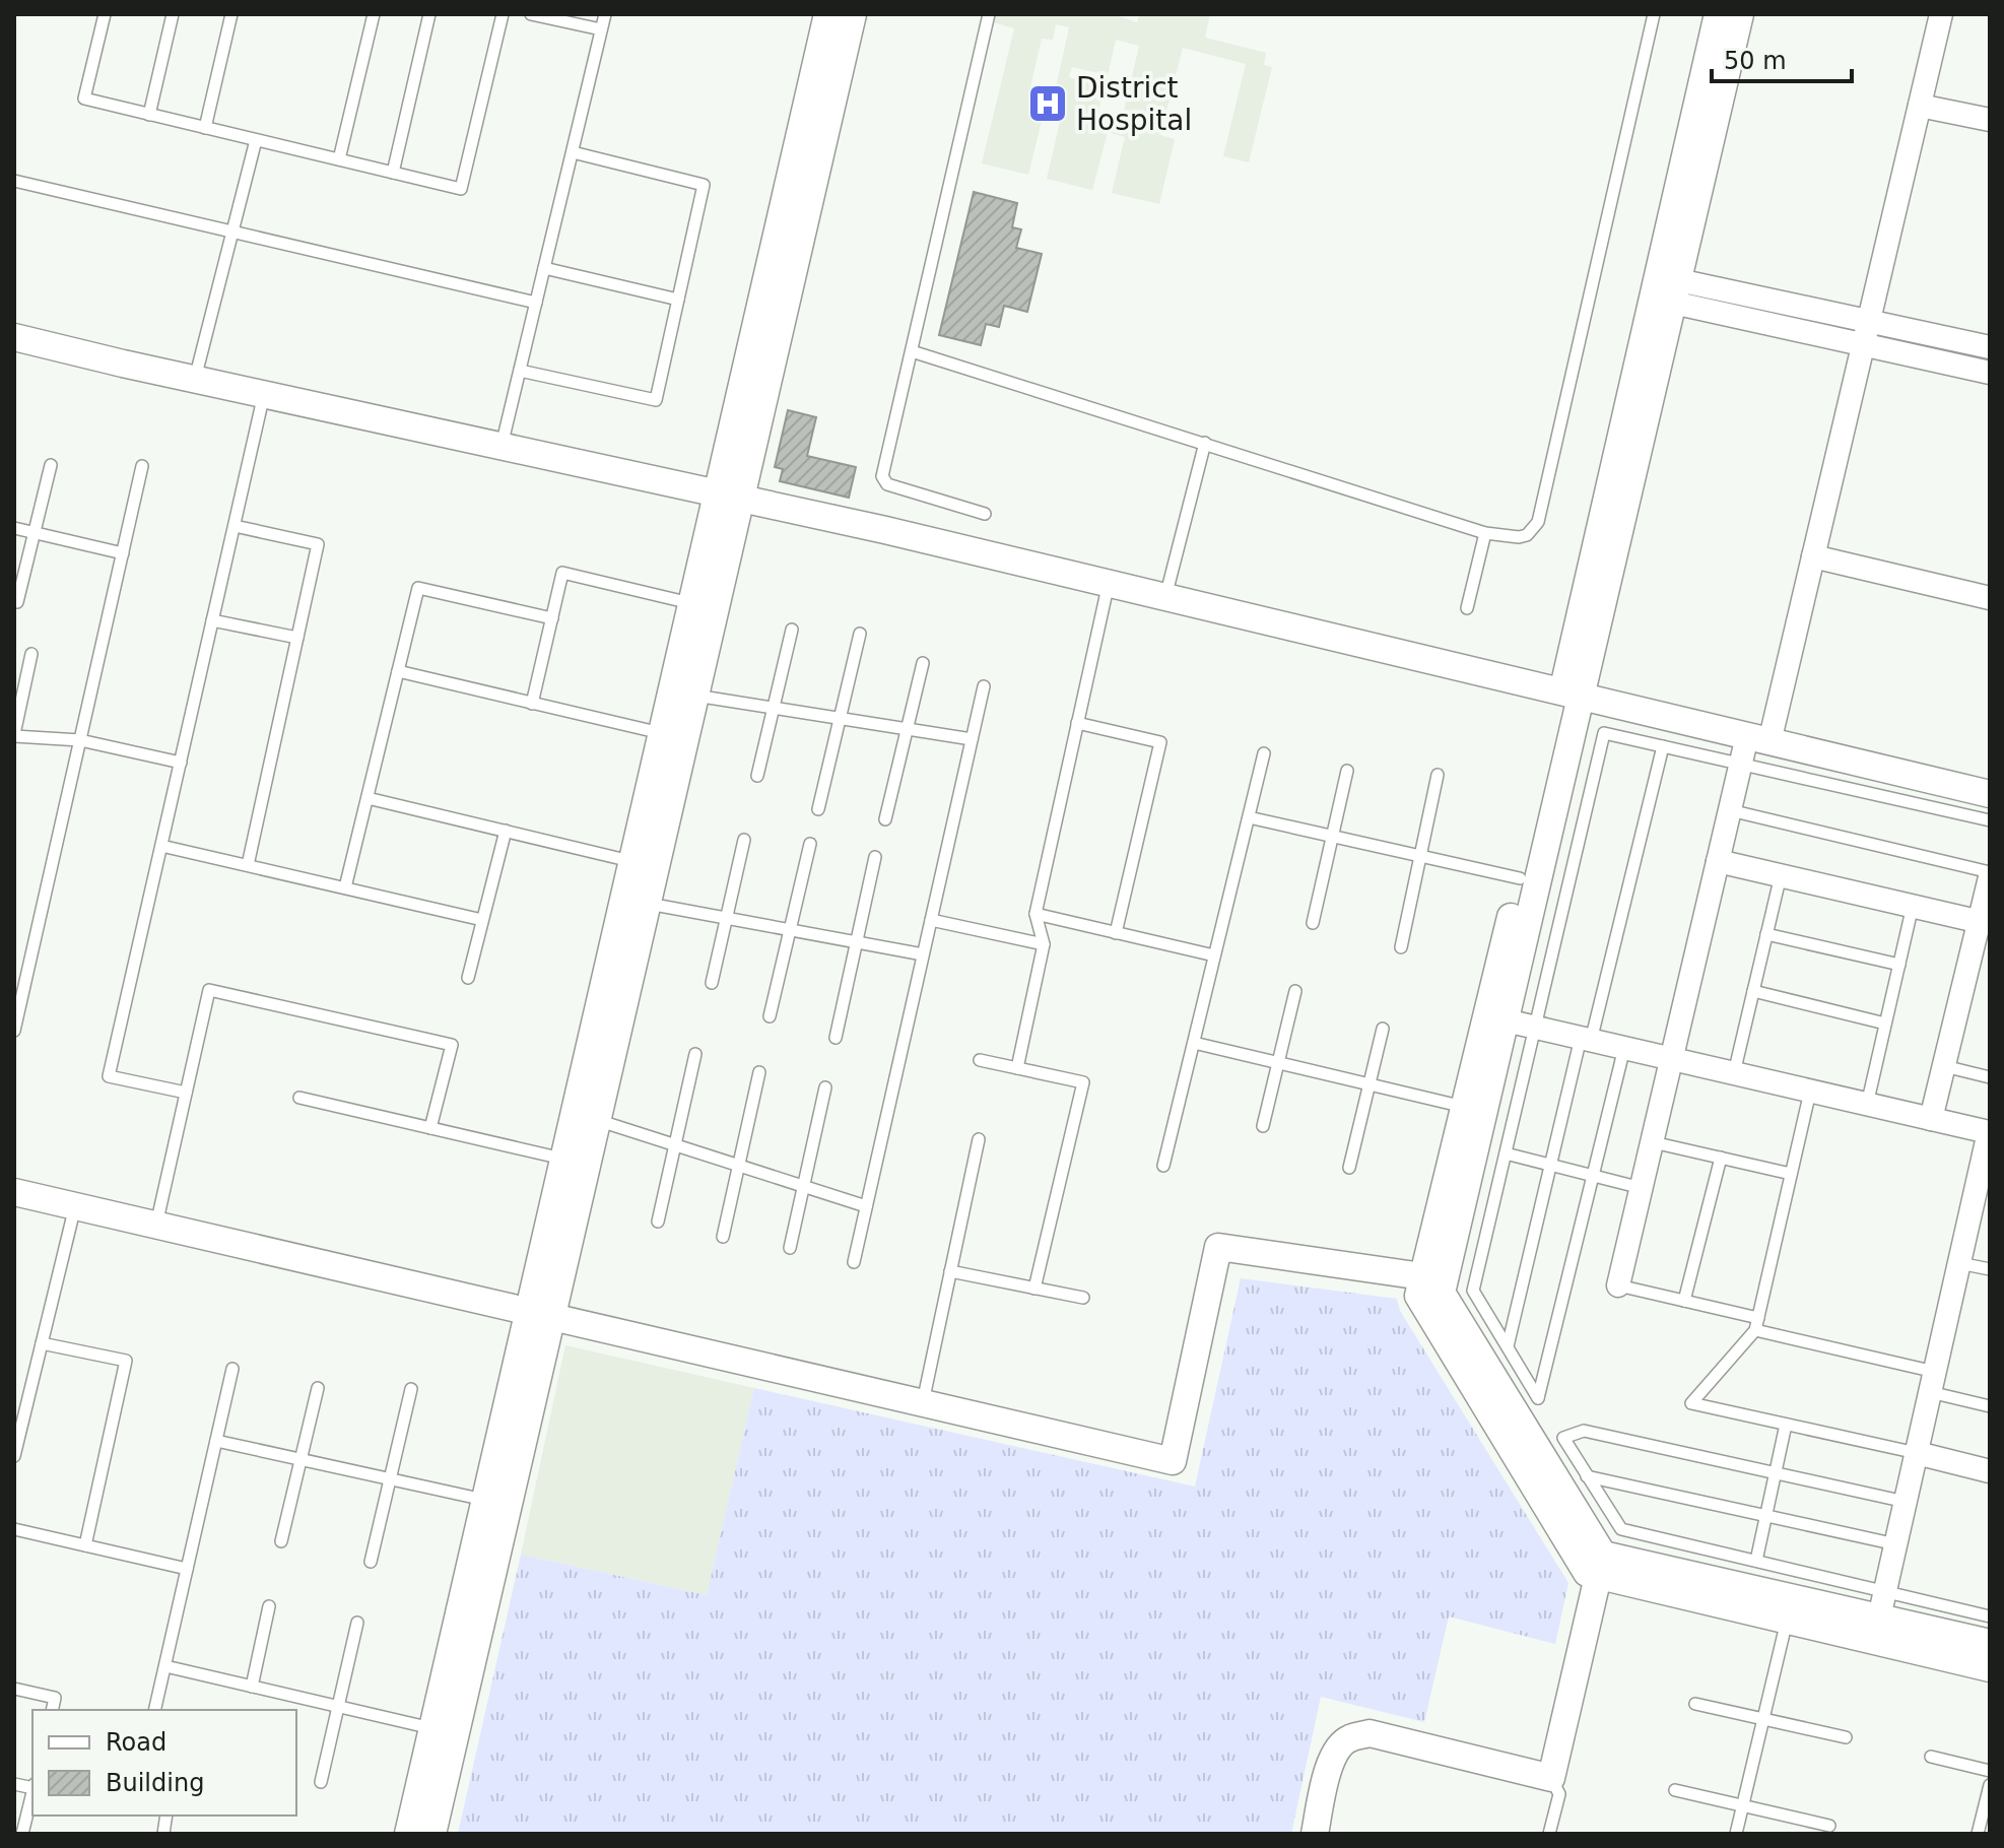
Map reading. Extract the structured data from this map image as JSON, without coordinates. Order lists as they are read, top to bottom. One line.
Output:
{"places":{"hospital":["District Hospital"]},"legend":["Road","Building"],"scale_bar":"50 m"}
